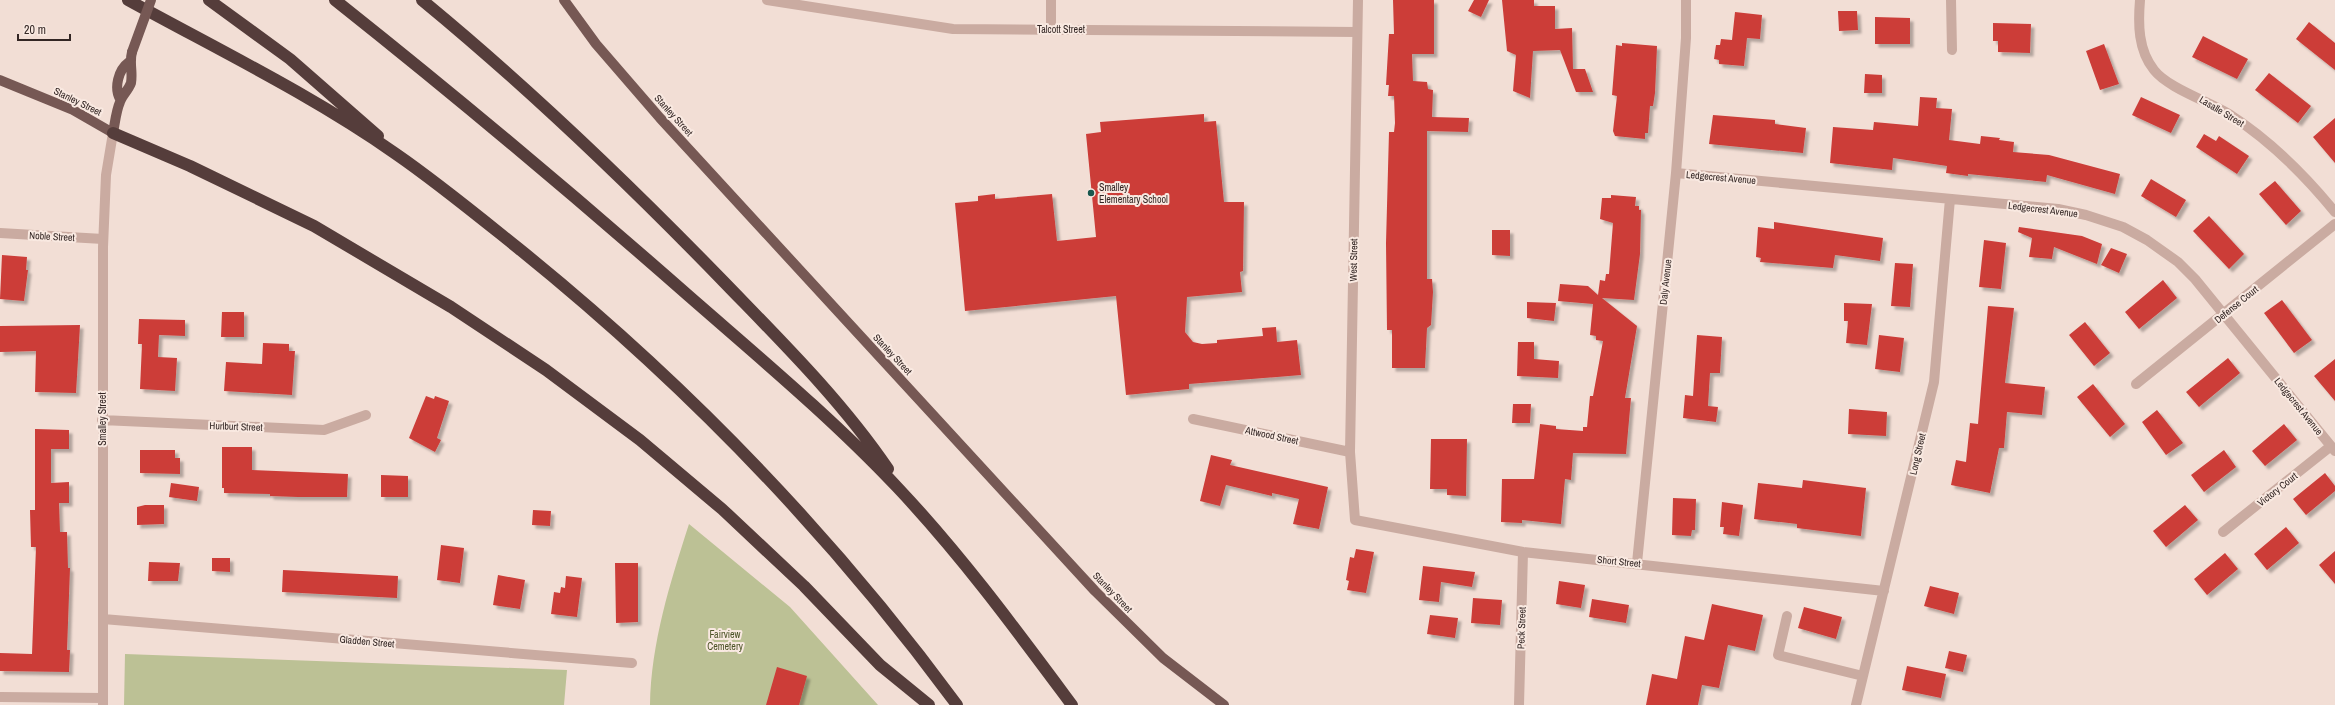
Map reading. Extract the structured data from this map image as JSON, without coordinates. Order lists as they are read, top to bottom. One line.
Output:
{"streets":{"main road":["Stanley Street"],"street":["Talcott Street","Lasalle Street","Ledgecrest Avenue","Noble Street","West Street","Daly Avenue","Defense Court","Smalley Street","Hurlburt Street","Attwood Street","Long Street","Victory Court","Short Street","Peck Street","Gladden Street"]},"crossings":[["Talcott Street","West Street"],["Stanley Street","Smalley Street"],["Ledgecrest Avenue","Daly Avenue"],["Ledgecrest Avenue","Defense Court"],["Ledgecrest Avenue","Long Street"],["Ledgecrest Avenue","Victory Court"],["Noble Street","Smalley Street"],["West Street","Attwood Street"],["West Street","Short Street"],["Daly Avenue","Short Street"],["Smalley Street","Hurlburt Street"],["Smalley Street","Gladden Street"],["Long Street","Short Street"],["Short Street","Peck Street"]],"parks":["Fairview Cemetery"],"places":["Smalley Elementary School"],"scale_bar":"20 m"}
